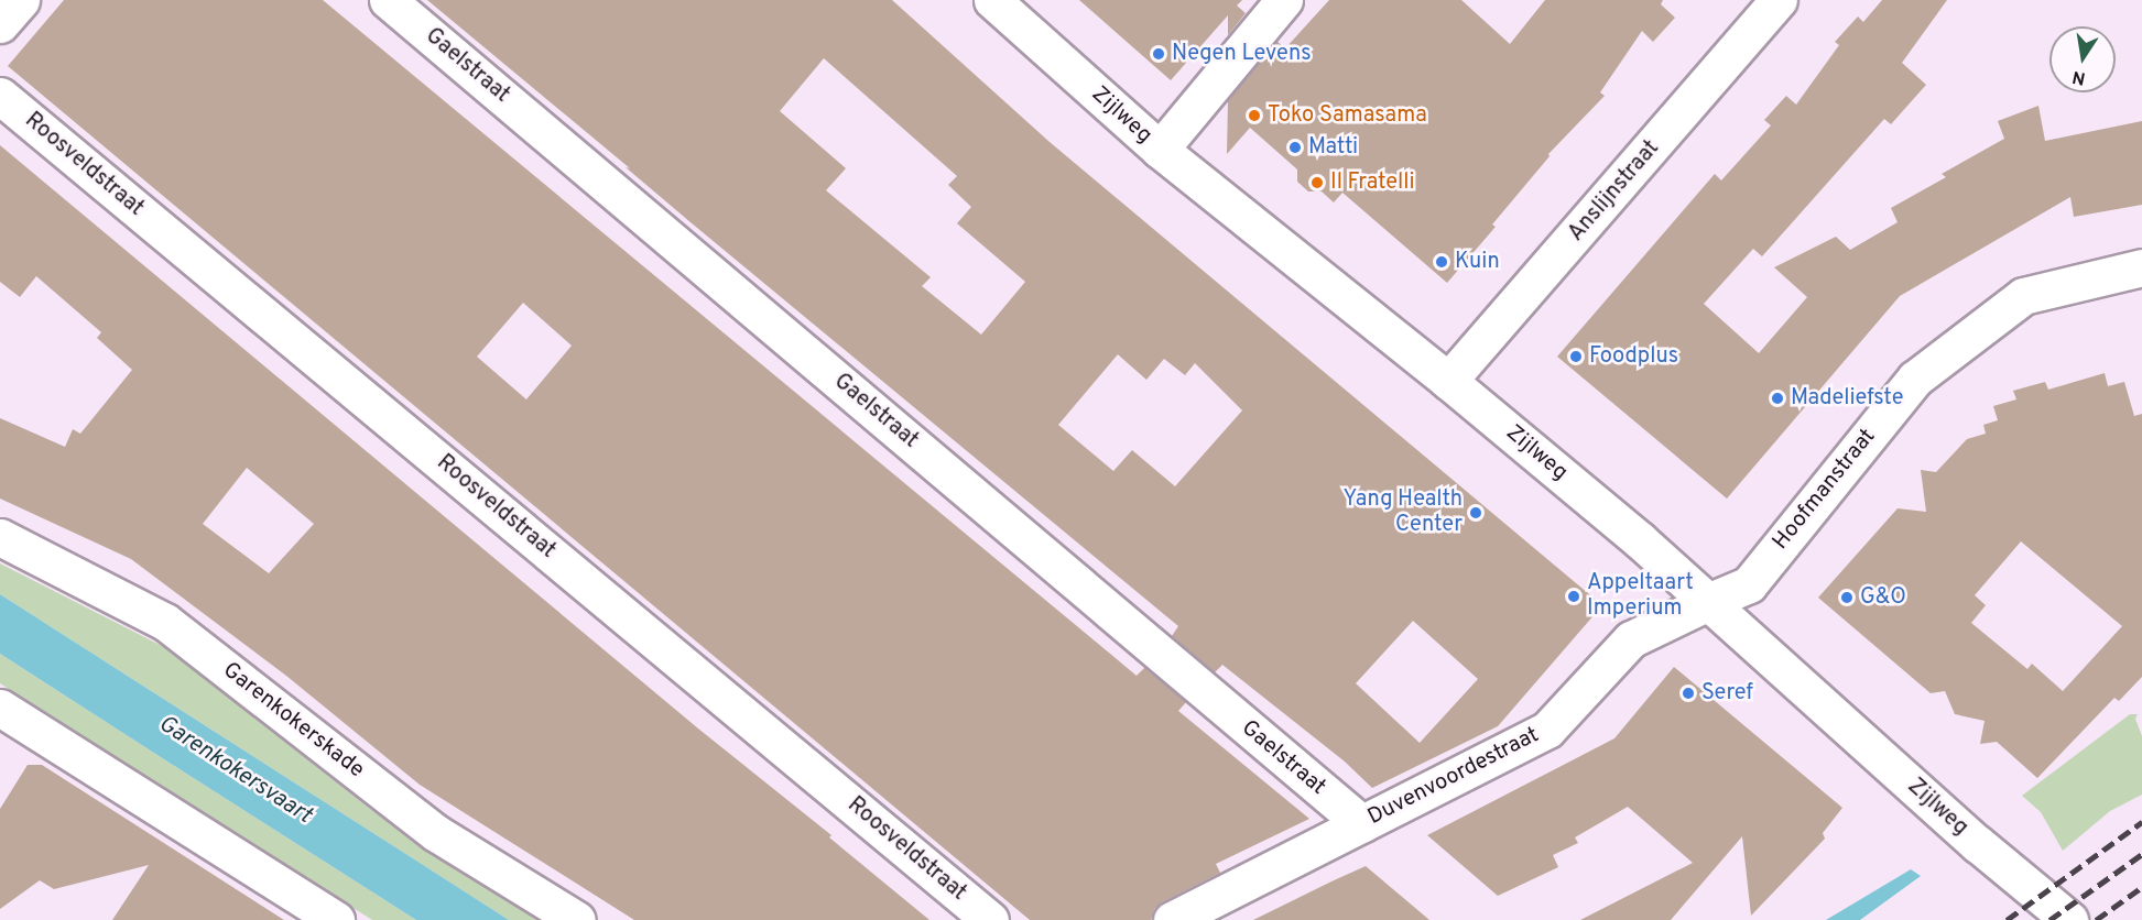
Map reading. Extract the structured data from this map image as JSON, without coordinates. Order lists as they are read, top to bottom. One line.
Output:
{"streets":{"street":["Gaelstraat","Zijlweg","Roosveldstraat","Anslijnstraat","Hoofmanstraat","Garenkokerskade","Duvenvoordestraat"]},"crossings":[["Gaelstraat","Duvenvoordestraat"],["Zijlweg","Anslijnstraat"],["Zijlweg","Hoofmanstraat"],["Zijlweg","Duvenvoordestraat"],["Hoofmanstraat","Duvenvoordestraat"]],"water":["Garenkokersvaart"],"places":["Negen Levens","Toko Samasama","Matti","Il Fratelli","Kuin","Foodplus","Madeliefste","Yang Health Center","Appeltaart Imperium","G&O","Seref"],"north":"bottom"}
